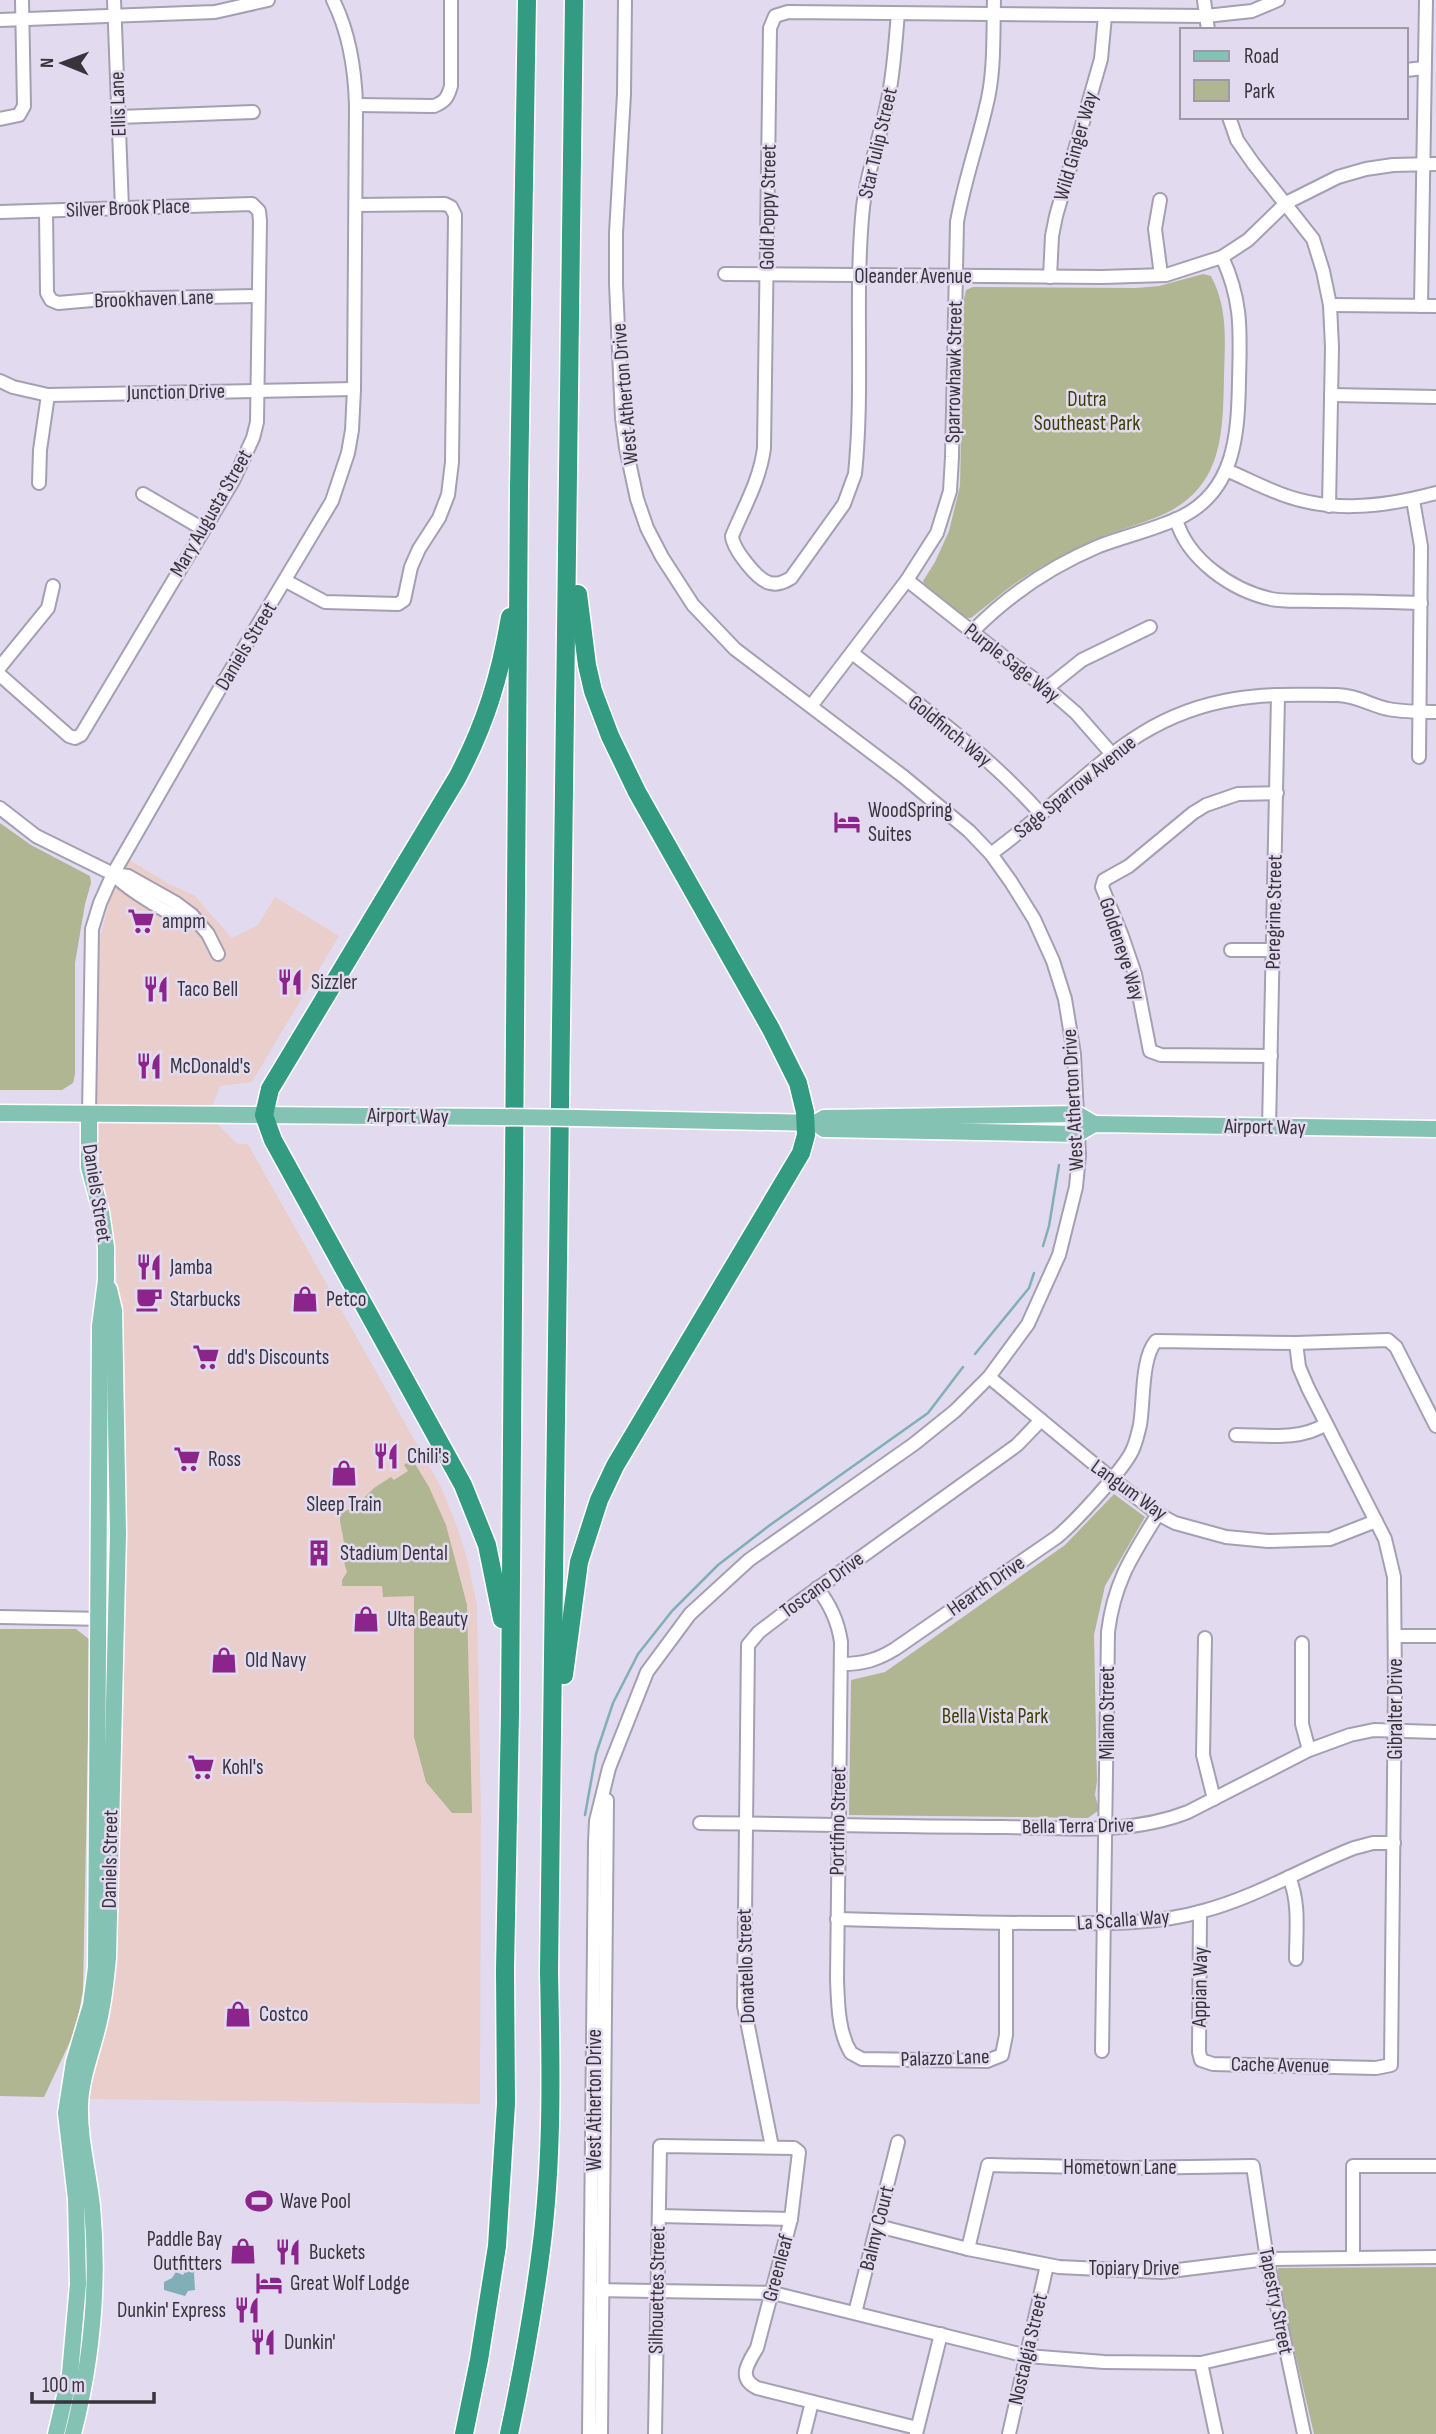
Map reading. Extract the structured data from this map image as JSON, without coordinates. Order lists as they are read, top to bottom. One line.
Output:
{"streets":{"main road":["Daniels Street","Airport Way"],"street":["Ellis Lane","Star Tulip Street","Wild Ginger Way","Gold Poppy Street","Silver Brook Place","Oleander Avenue","Brookhaven Lane","Sparrowhawk Street","Junction Drive","West Atherton Drive","Mary Augusta Street","Purple Sage Way","Goldfinch Way","Sage Sparrow Avenue","Peregrine Street","Goldeneye Way","Langum Way","Toscano Drive","Hearth Drive","Gibralter Drive","Milano Street","Portifino Street","Bella Terra Drive","La Scalla Way","Donatello Street","Appian Way","Palazzo Lane","Cache Avenue","Hometown Lane","Balmy Court","Greenleaf","Topiary Drive","Silhouettes Street","Tapestry Street","Nostalgia Street"]},"crossings":[["Ellis Lane","Silver Brook Place"],["Star Tulip Street","Gold Poppy Street"],["Star Tulip Street","Oleander Avenue"],["Wild Ginger Way","Oleander Avenue"],["Gold Poppy Street","Oleander Avenue"],["Silver Brook Place","Brookhaven Lane"],["Silver Brook Place","Mary Augusta Street"],["Oleander Avenue","Sparrowhawk Street"],["Brookhaven Lane","Mary Augusta Street"],["Sparrowhawk Street","West Atherton Drive"],["Sparrowhawk Street","Purple Sage Way"],["Sparrowhawk Street","Goldfinch Way"],["Junction Drive","Mary Augusta Street"],["Junction Drive","Daniels Street"],["West Atherton Drive","Sage Sparrow Avenue"],["West Atherton Drive","Airport Way"],["West Atherton Drive","Langum Way"],["Daniels Street","Airport Way"],["Purple Sage Way","Sage Sparrow Avenue"],["Goldfinch Way","Sage Sparrow Avenue"],["Sage Sparrow Avenue","Peregrine Street"],["Peregrine Street","Goldeneye Way"],["Peregrine Street","Airport Way"],["Langum Way","Toscano Drive"],["Langum Way","Hearth Drive"],["Langum Way","Gibralter Drive"],["Langum Way","Milano Street"],["Toscano Drive","Portifino Street"],["Toscano Drive","Bella Terra Drive"],["Toscano Drive","Donatello Street"],["Hearth Drive","Gibralter Drive"],["Hearth Drive","Portifino Street"],["Gibralter Drive","Bella Terra Drive"],["Gibralter Drive","La Scalla Way"],["Gibralter Drive","Cache Avenue"],["Milano Street","Bella Terra Drive"],["Milano Street","La Scalla Way"],["Portifino Street","Bella Terra Drive"],["Portifino Street","La Scalla Way"],["Portifino Street","Palazzo Lane"],["Bella Terra Drive","Donatello Street"],["La Scalla Way","Appian Way"],["La Scalla Way","Palazzo Lane"],["Donatello Street","Greenleaf"],["Donatello Street","Silhouettes Street"],["Appian Way","Cache Avenue"],["Hometown Lane","Topiary Drive"],["Hometown Lane","Tapestry Street"],["Balmy Court","Topiary Drive"],["Greenleaf","Silhouettes Street"],["Topiary Drive","Tapestry Street"],["Topiary Drive","Nostalgia Street"]],"parks":["Dutra Southeast Park","Bella Vista Park"],"places":{"hotel":["WoodSpring Suites","Great Wolf Lodge"],"supermarket":["ampm","dd's Discounts","Ross","Kohl's"],"restaurant":["Sizzler","Taco Bell","McDonald's","Jamba","Chili's","Buckets","Dunkin' Express","Dunkin'"],"cafe":["Starbucks"],"shop":["Petco","Sleep Train","Ulta Beauty","Old Navy","Costco","Paddle Bay Outfitters"],"building":["Stadium Dental"],"sports":["Wave Pool"]},"legend":["Road","Park"],"scale_bar":"100 m","north":"left"}
